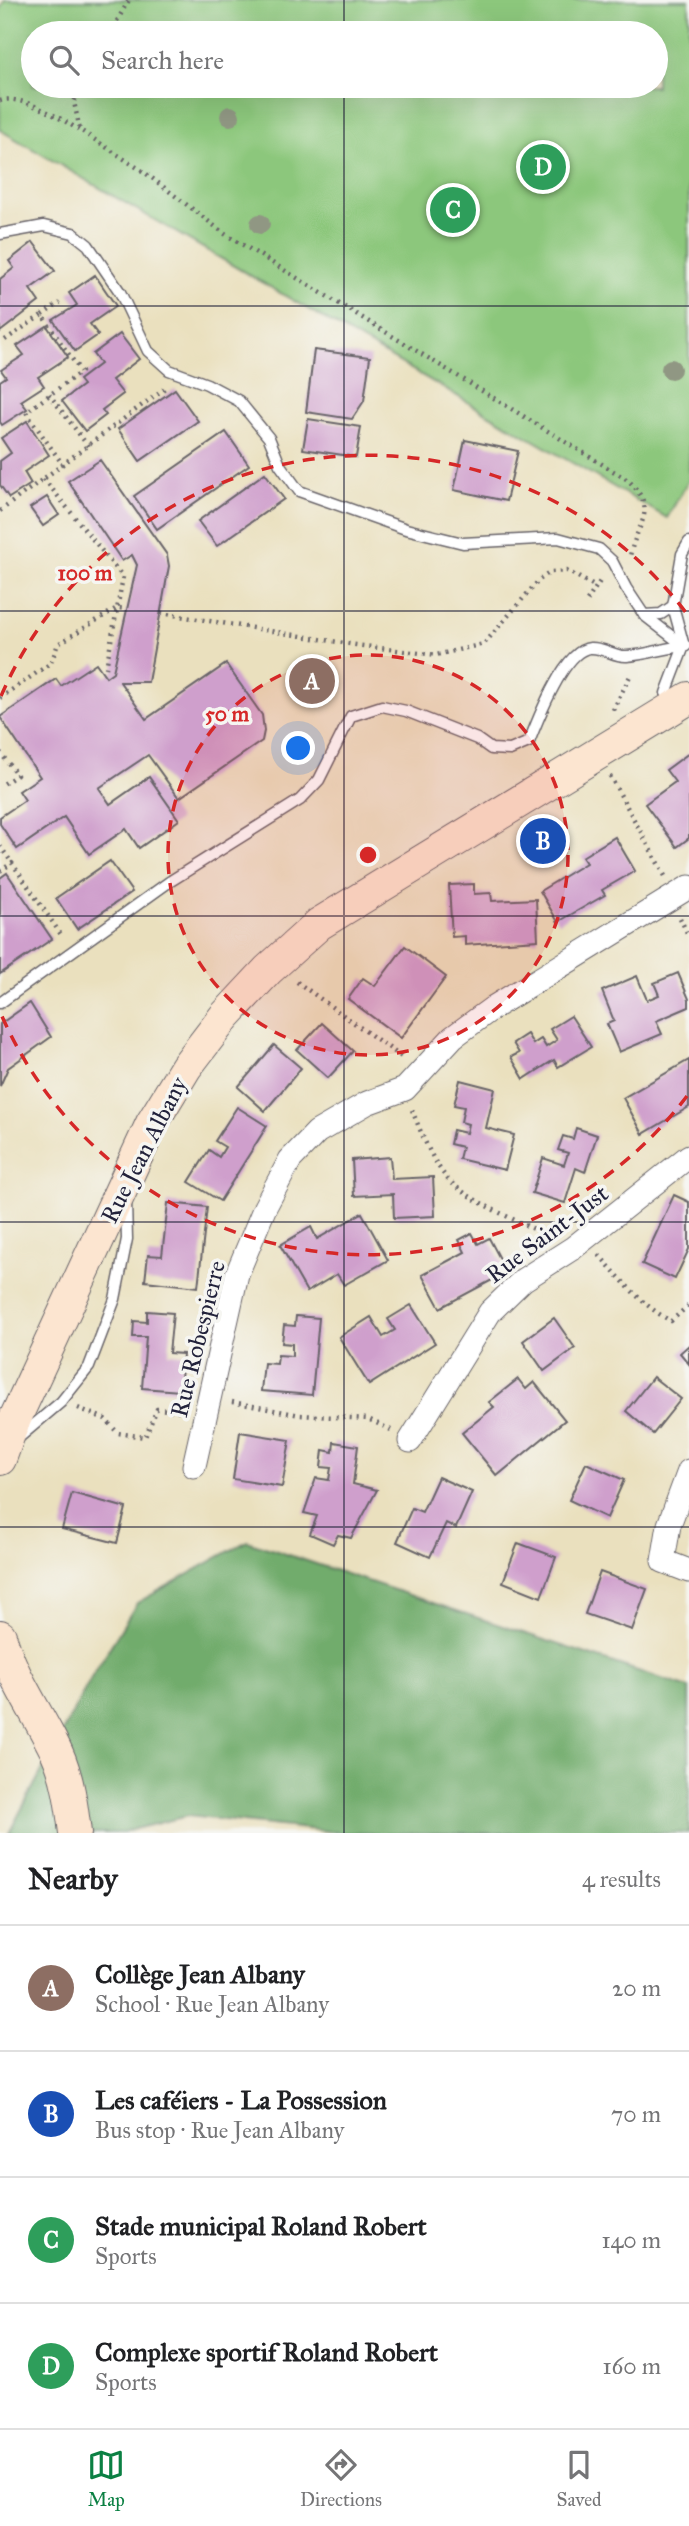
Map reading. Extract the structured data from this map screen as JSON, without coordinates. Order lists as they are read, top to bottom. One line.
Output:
{"streets":{"main road":["Rue Jean Albany"],"street":["Rue Saint-Just","Rue Robespierre"]},"page":{"search":"Search here","pins":["D","C","A","B"],"heading":["Nearby","4 results"],"list":[{"mark":"A","name":"Collège Jean Albany","note":"School · Rue Jean Albany","value":"20 m"},{"mark":"B","name":"Les caféiers - La Possession","note":"Bus stop · Rue Jean Albany","value":"70 m"},{"mark":"C","name":"Stade municipal Roland Robert","note":"Sports","value":"140 m"},{"mark":"D","name":"Complexe sportif Roland Robert","note":"Sports","value":"160 m"}],"nav":["Map","Directions","Saved"]},"rings":["100 m","50 m"]}
